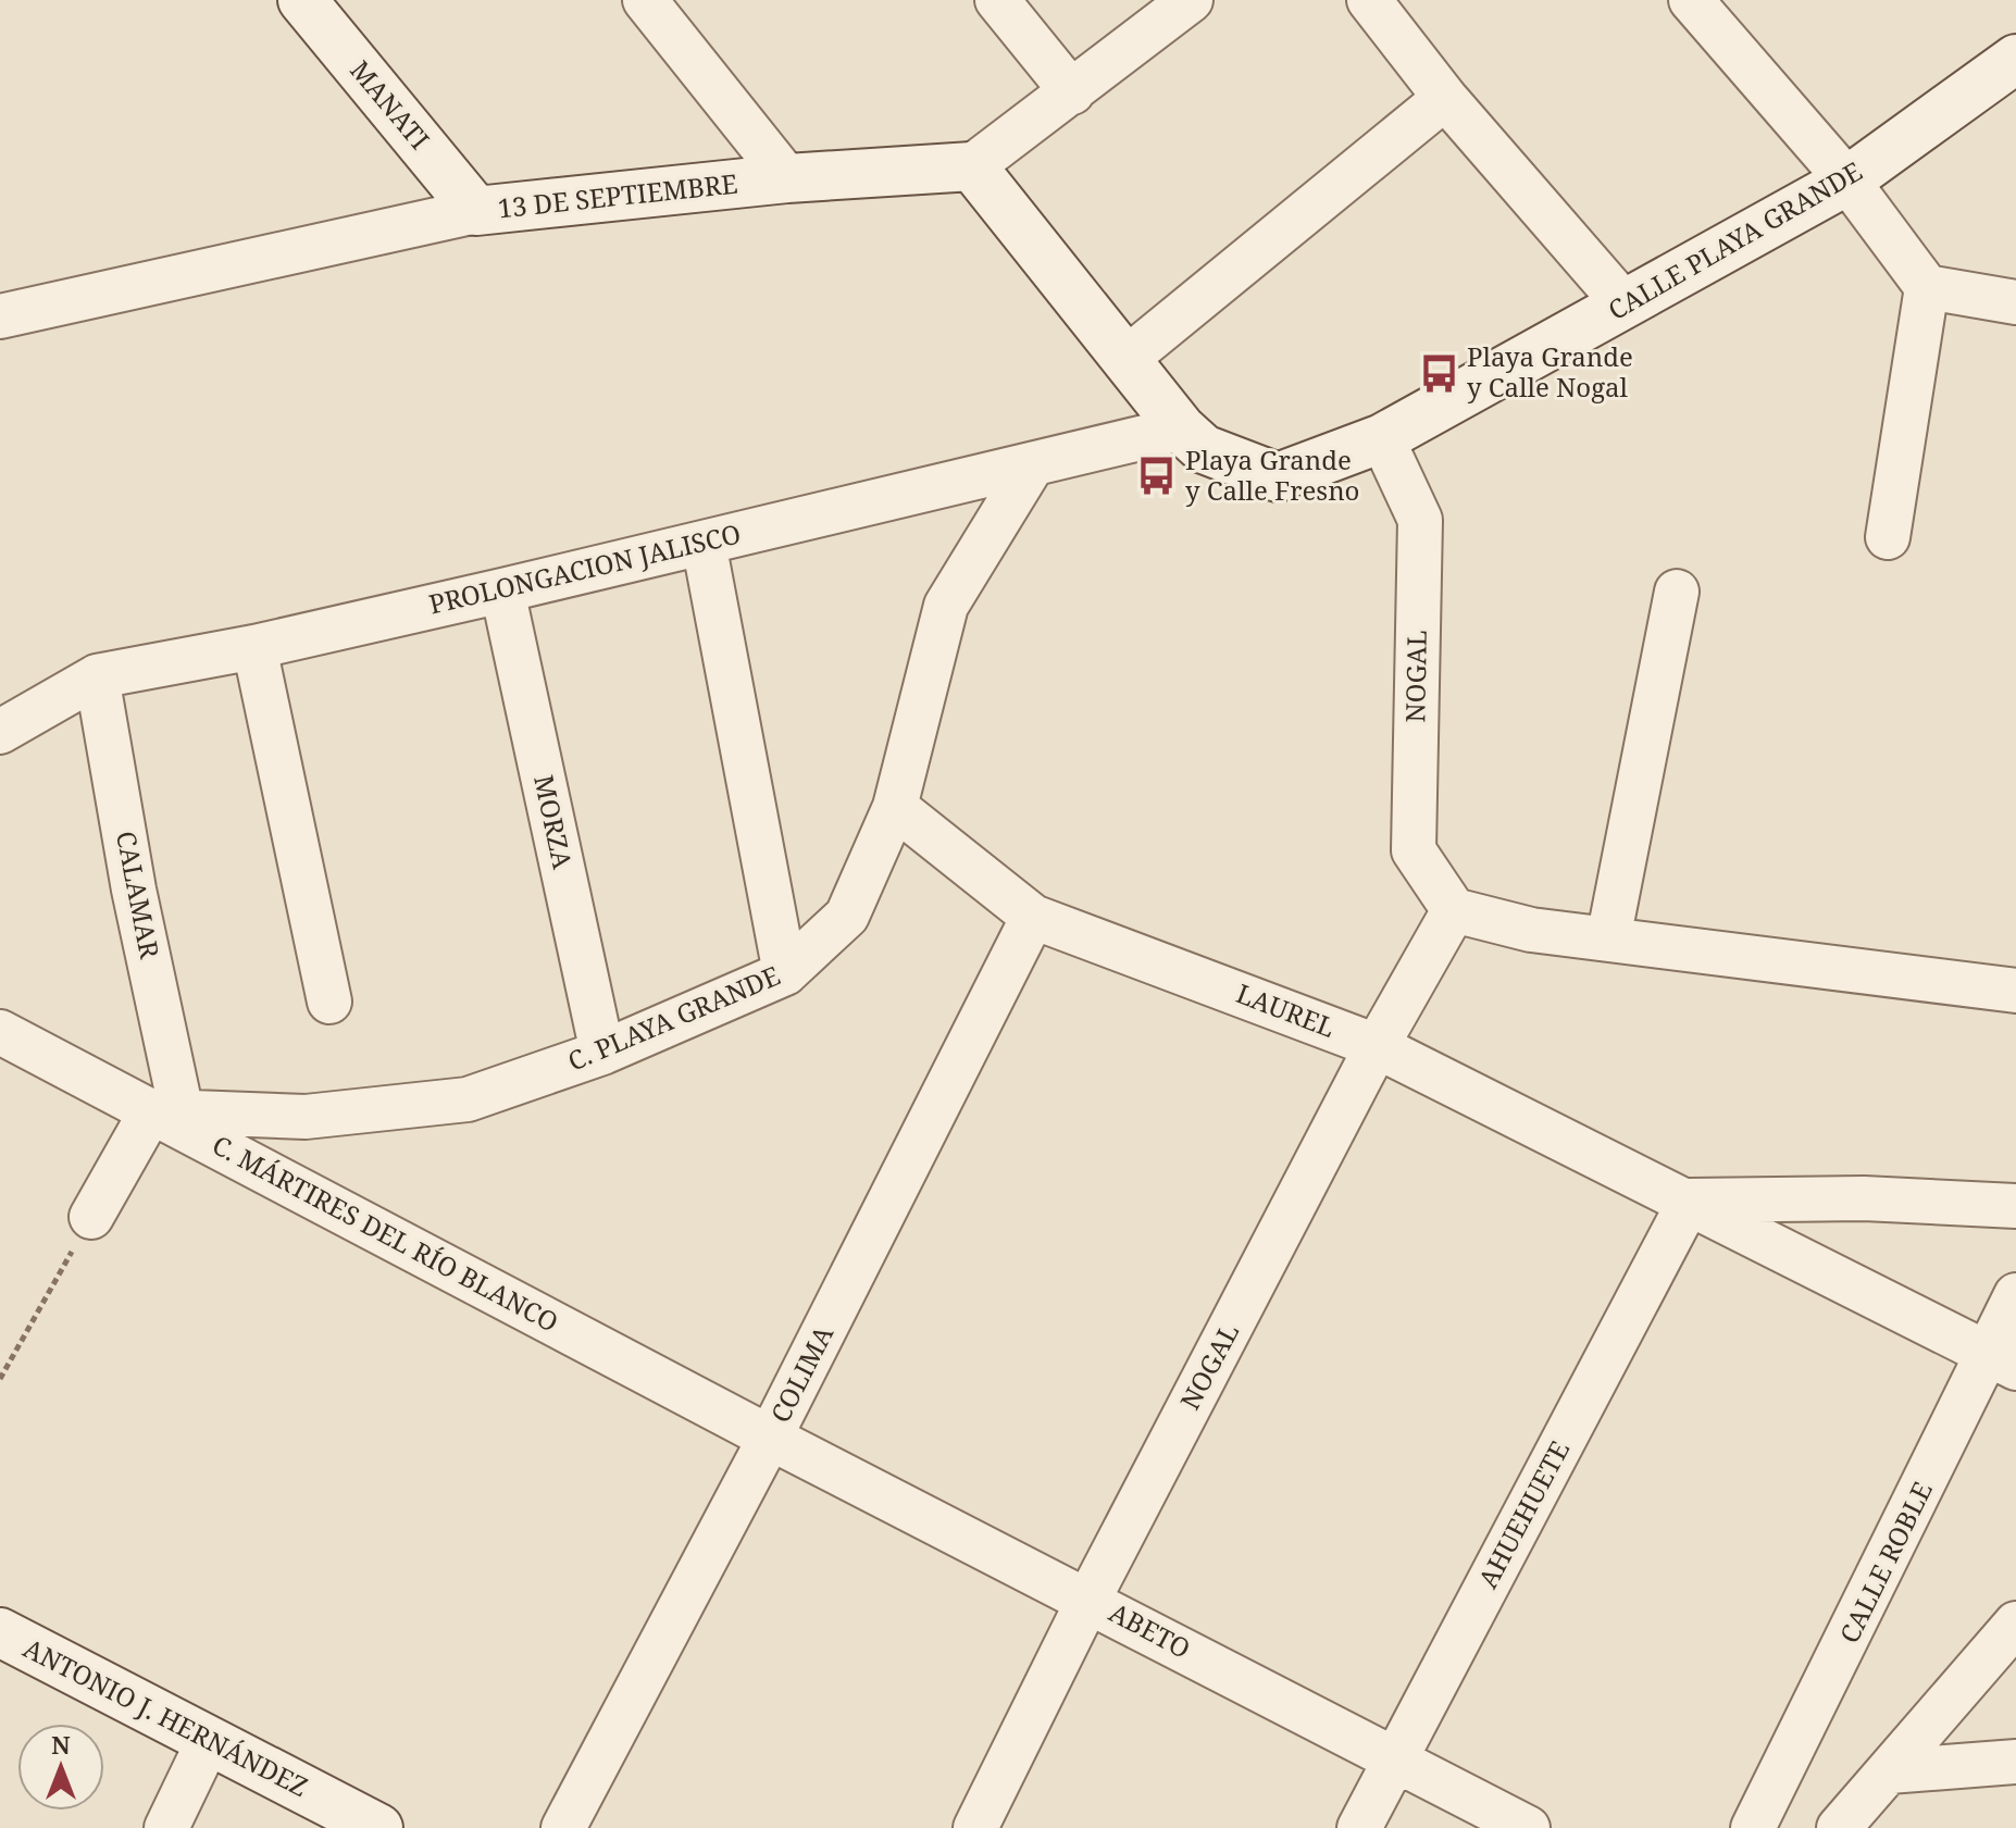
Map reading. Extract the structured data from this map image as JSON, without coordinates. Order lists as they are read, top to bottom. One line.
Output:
{"streets":{"street":["MANATI","13 DE SEPTIEMBRE","CALLE PLAYA GRANDE","PROLONGACION JALISCO","NOGAL","MORZA","CALAMAR","LAUREL","C. PLAYA GRANDE","C. MÁRTIRES DEL RÍO BLANCO","COLIMA","AHUEHUETE","CALLE ROBLE","ABETO","ANTONIO J. HERNÁNDEZ"]},"crossings":[["MANATI","13 DE SEPTIEMBRE"],["13 DE SEPTIEMBRE","CALLE PLAYA GRANDE"],["CALLE PLAYA GRANDE","PROLONGACION JALISCO"],["CALLE PLAYA GRANDE","NOGAL"],["PROLONGACION JALISCO","MORZA"],["PROLONGACION JALISCO","CALAMAR"],["PROLONGACION JALISCO","C. PLAYA GRANDE"],["NOGAL","LAUREL"],["NOGAL","ABETO"],["MORZA","C. PLAYA GRANDE"],["CALAMAR","C. PLAYA GRANDE"],["CALAMAR","C. MÁRTIRES DEL RÍO BLANCO"],["LAUREL","C. PLAYA GRANDE"],["LAUREL","COLIMA"],["LAUREL","AHUEHUETE"],["LAUREL","CALLE ROBLE"],["C. PLAYA GRANDE","C. MÁRTIRES DEL RÍO BLANCO"],["C. MÁRTIRES DEL RÍO BLANCO","COLIMA"],["C. MÁRTIRES DEL RÍO BLANCO","ABETO"],["COLIMA","ABETO"],["AHUEHUETE","ABETO"]],"places":{"bus stop":["Playa Grande y Calle Nogal","Playa Grande y Calle Fresno"]},"north":"top"}
